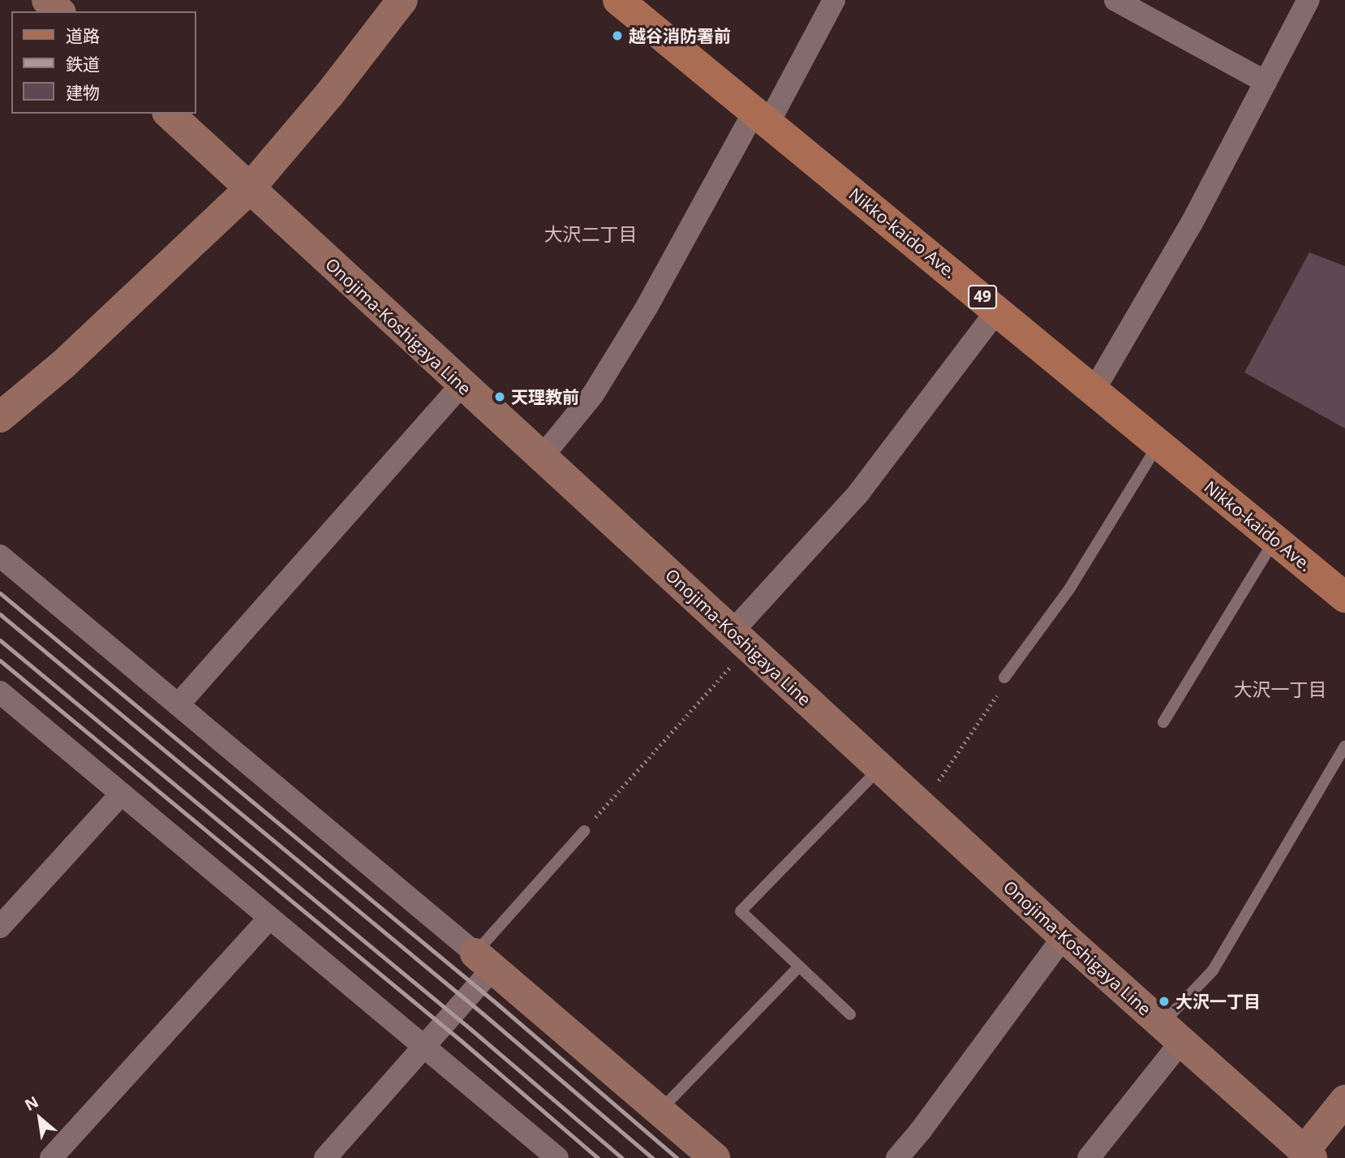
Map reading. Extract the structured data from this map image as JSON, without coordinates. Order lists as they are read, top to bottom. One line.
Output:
{"streets":{"main road":["Nikko-kaido Ave.","49","Onojima-Koshigaya Line"]},"districts":["大沢二丁目","大沢一丁目"],"places":["越谷消防署前","天理教前","大沢一丁目"],"legend":["道路","鉄道","建物"],"north":"top left"}
